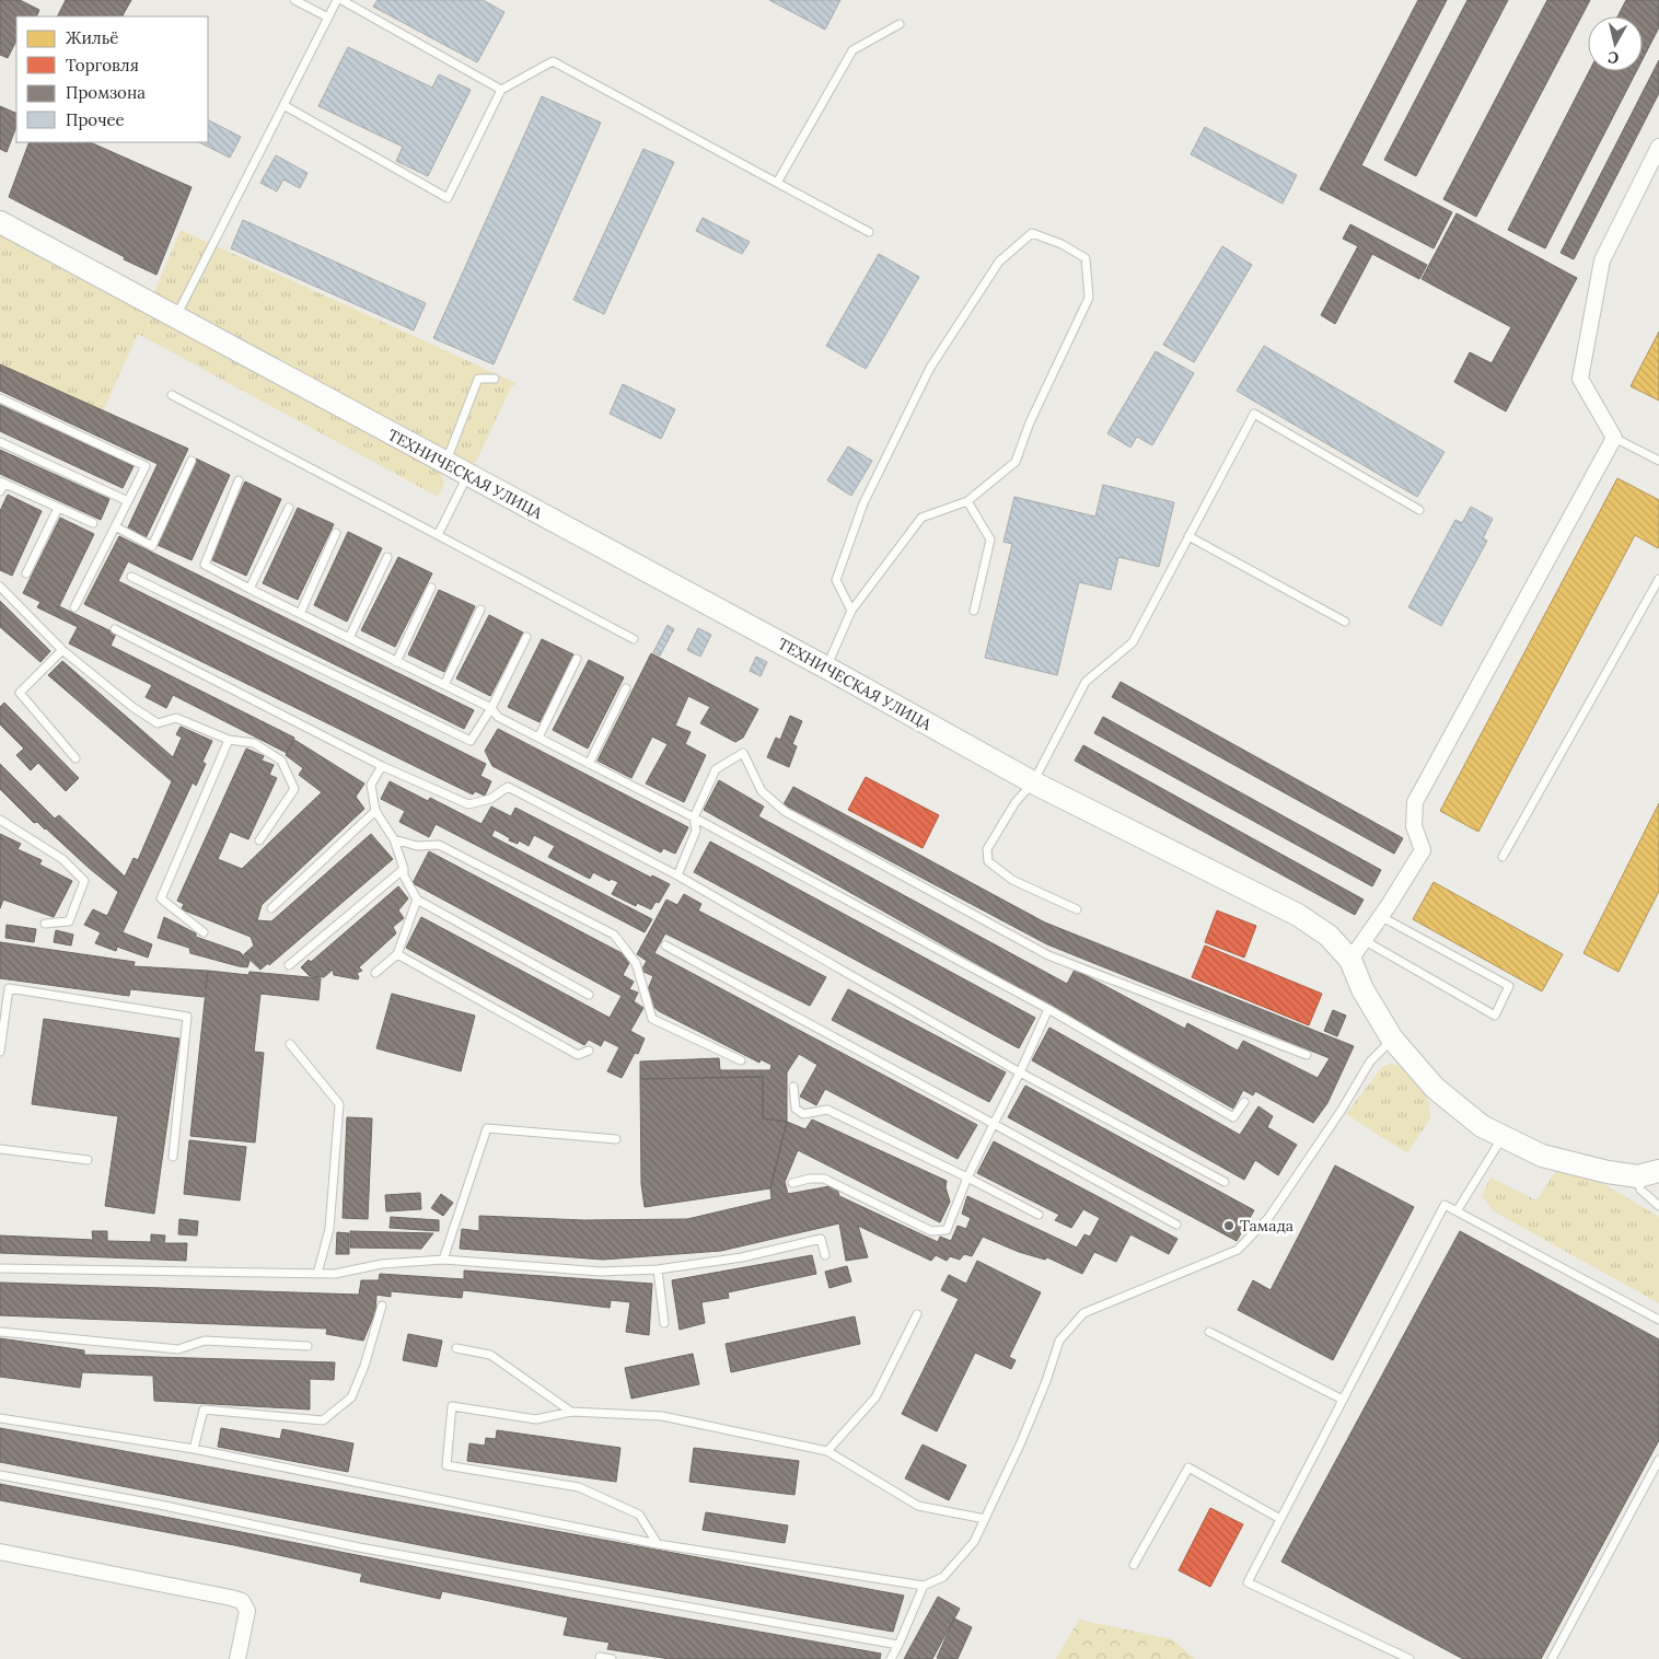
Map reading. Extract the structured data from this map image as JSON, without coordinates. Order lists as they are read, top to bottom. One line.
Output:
{"streets":{"street":["ТЕХНИЧЕСКАЯ УЛИЦА"]},"places":["Тамада"],"legend":["Жильё","Торговля","Промзона","Прочее"],"north":"bottom"}
